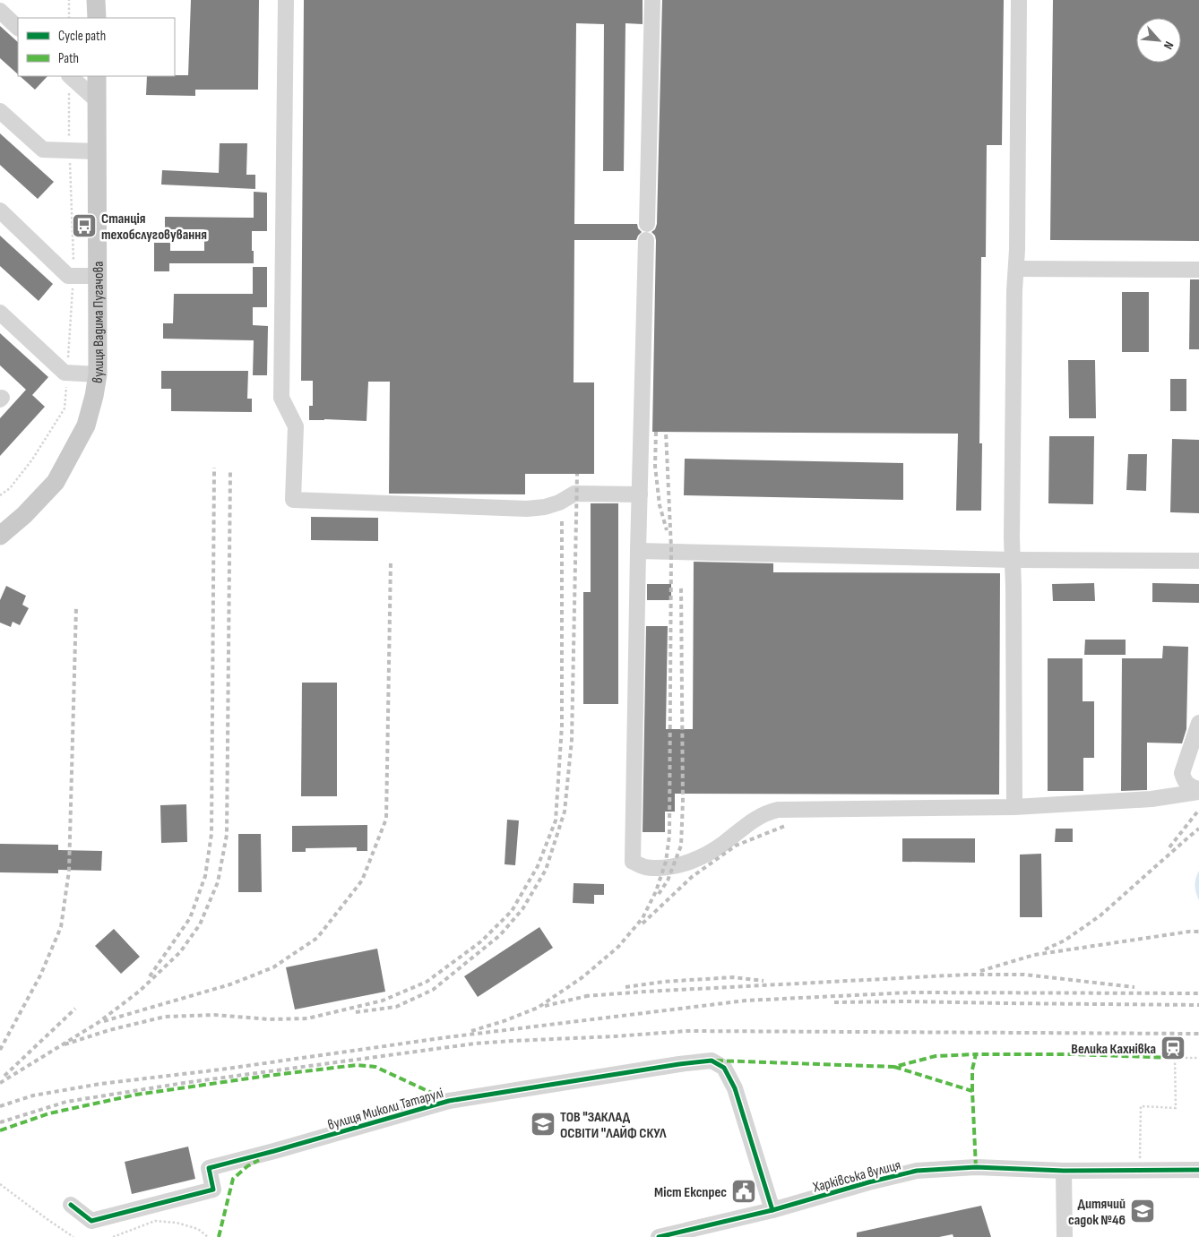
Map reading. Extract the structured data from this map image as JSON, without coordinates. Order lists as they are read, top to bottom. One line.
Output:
{"streets":{"main road":["вулиця Вадима Пугачова"],"street":["вулиця Миколи Татарулі","Харківська вулиця"]},"crossings":[["вулиця Миколи Татарулі","Харківська вулиця"]],"places":{"bus stop":["Станція техобслуговування"],"station":["Велика Кахнівка"],"school or university":["ТОВ \"ЗАКЛАД ОСВІТИ \"ЛАЙФ СКУЛ","Дитячий садок №46"],"public building":["Міст Експрес"]},"legend":["Cycle path","Path"],"north":"bottom right"}
